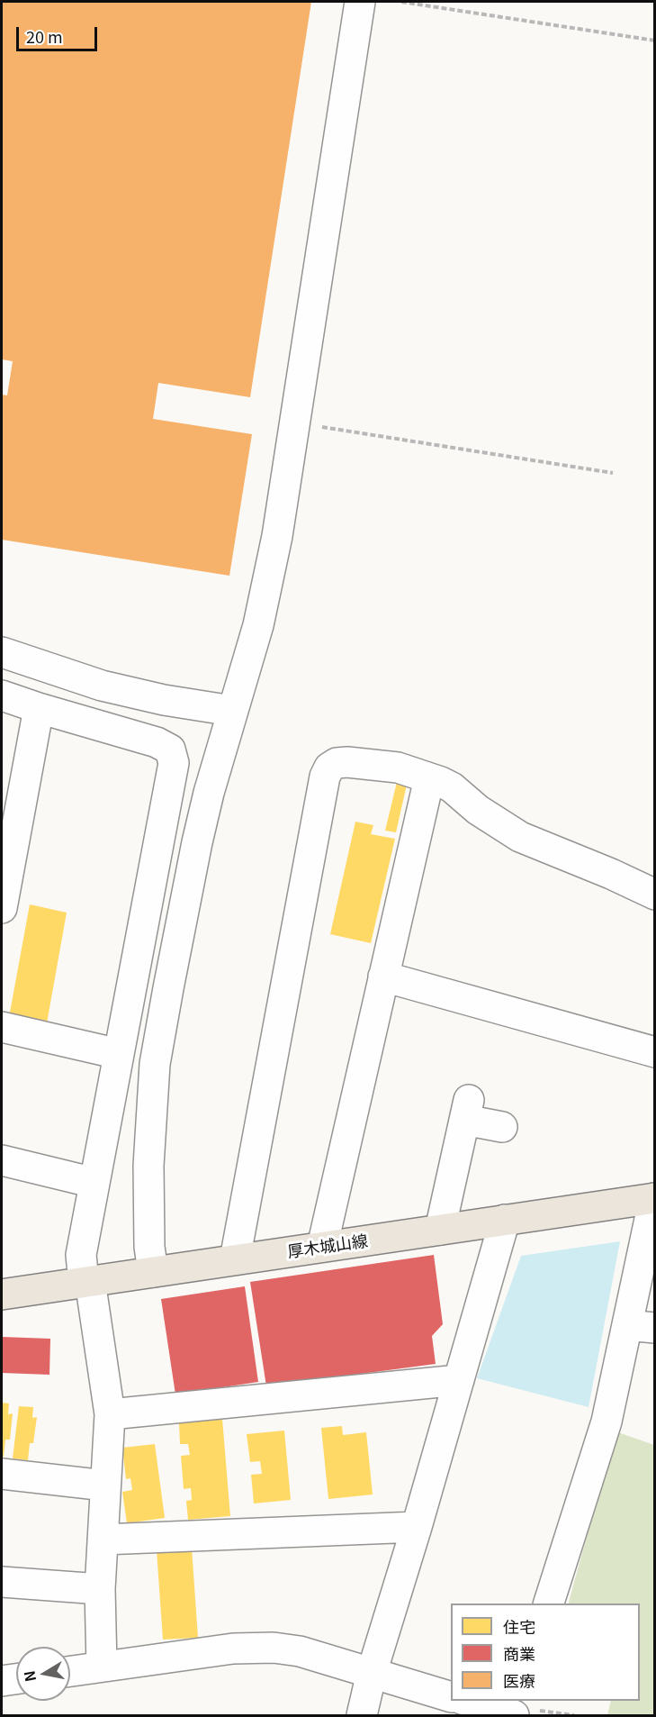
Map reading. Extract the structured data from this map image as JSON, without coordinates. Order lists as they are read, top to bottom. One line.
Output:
{"streets":{"main road":["厚木城山線"]},"legend":["住宅","商業","医療"],"scale_bar":"20 m","north":"left"}
